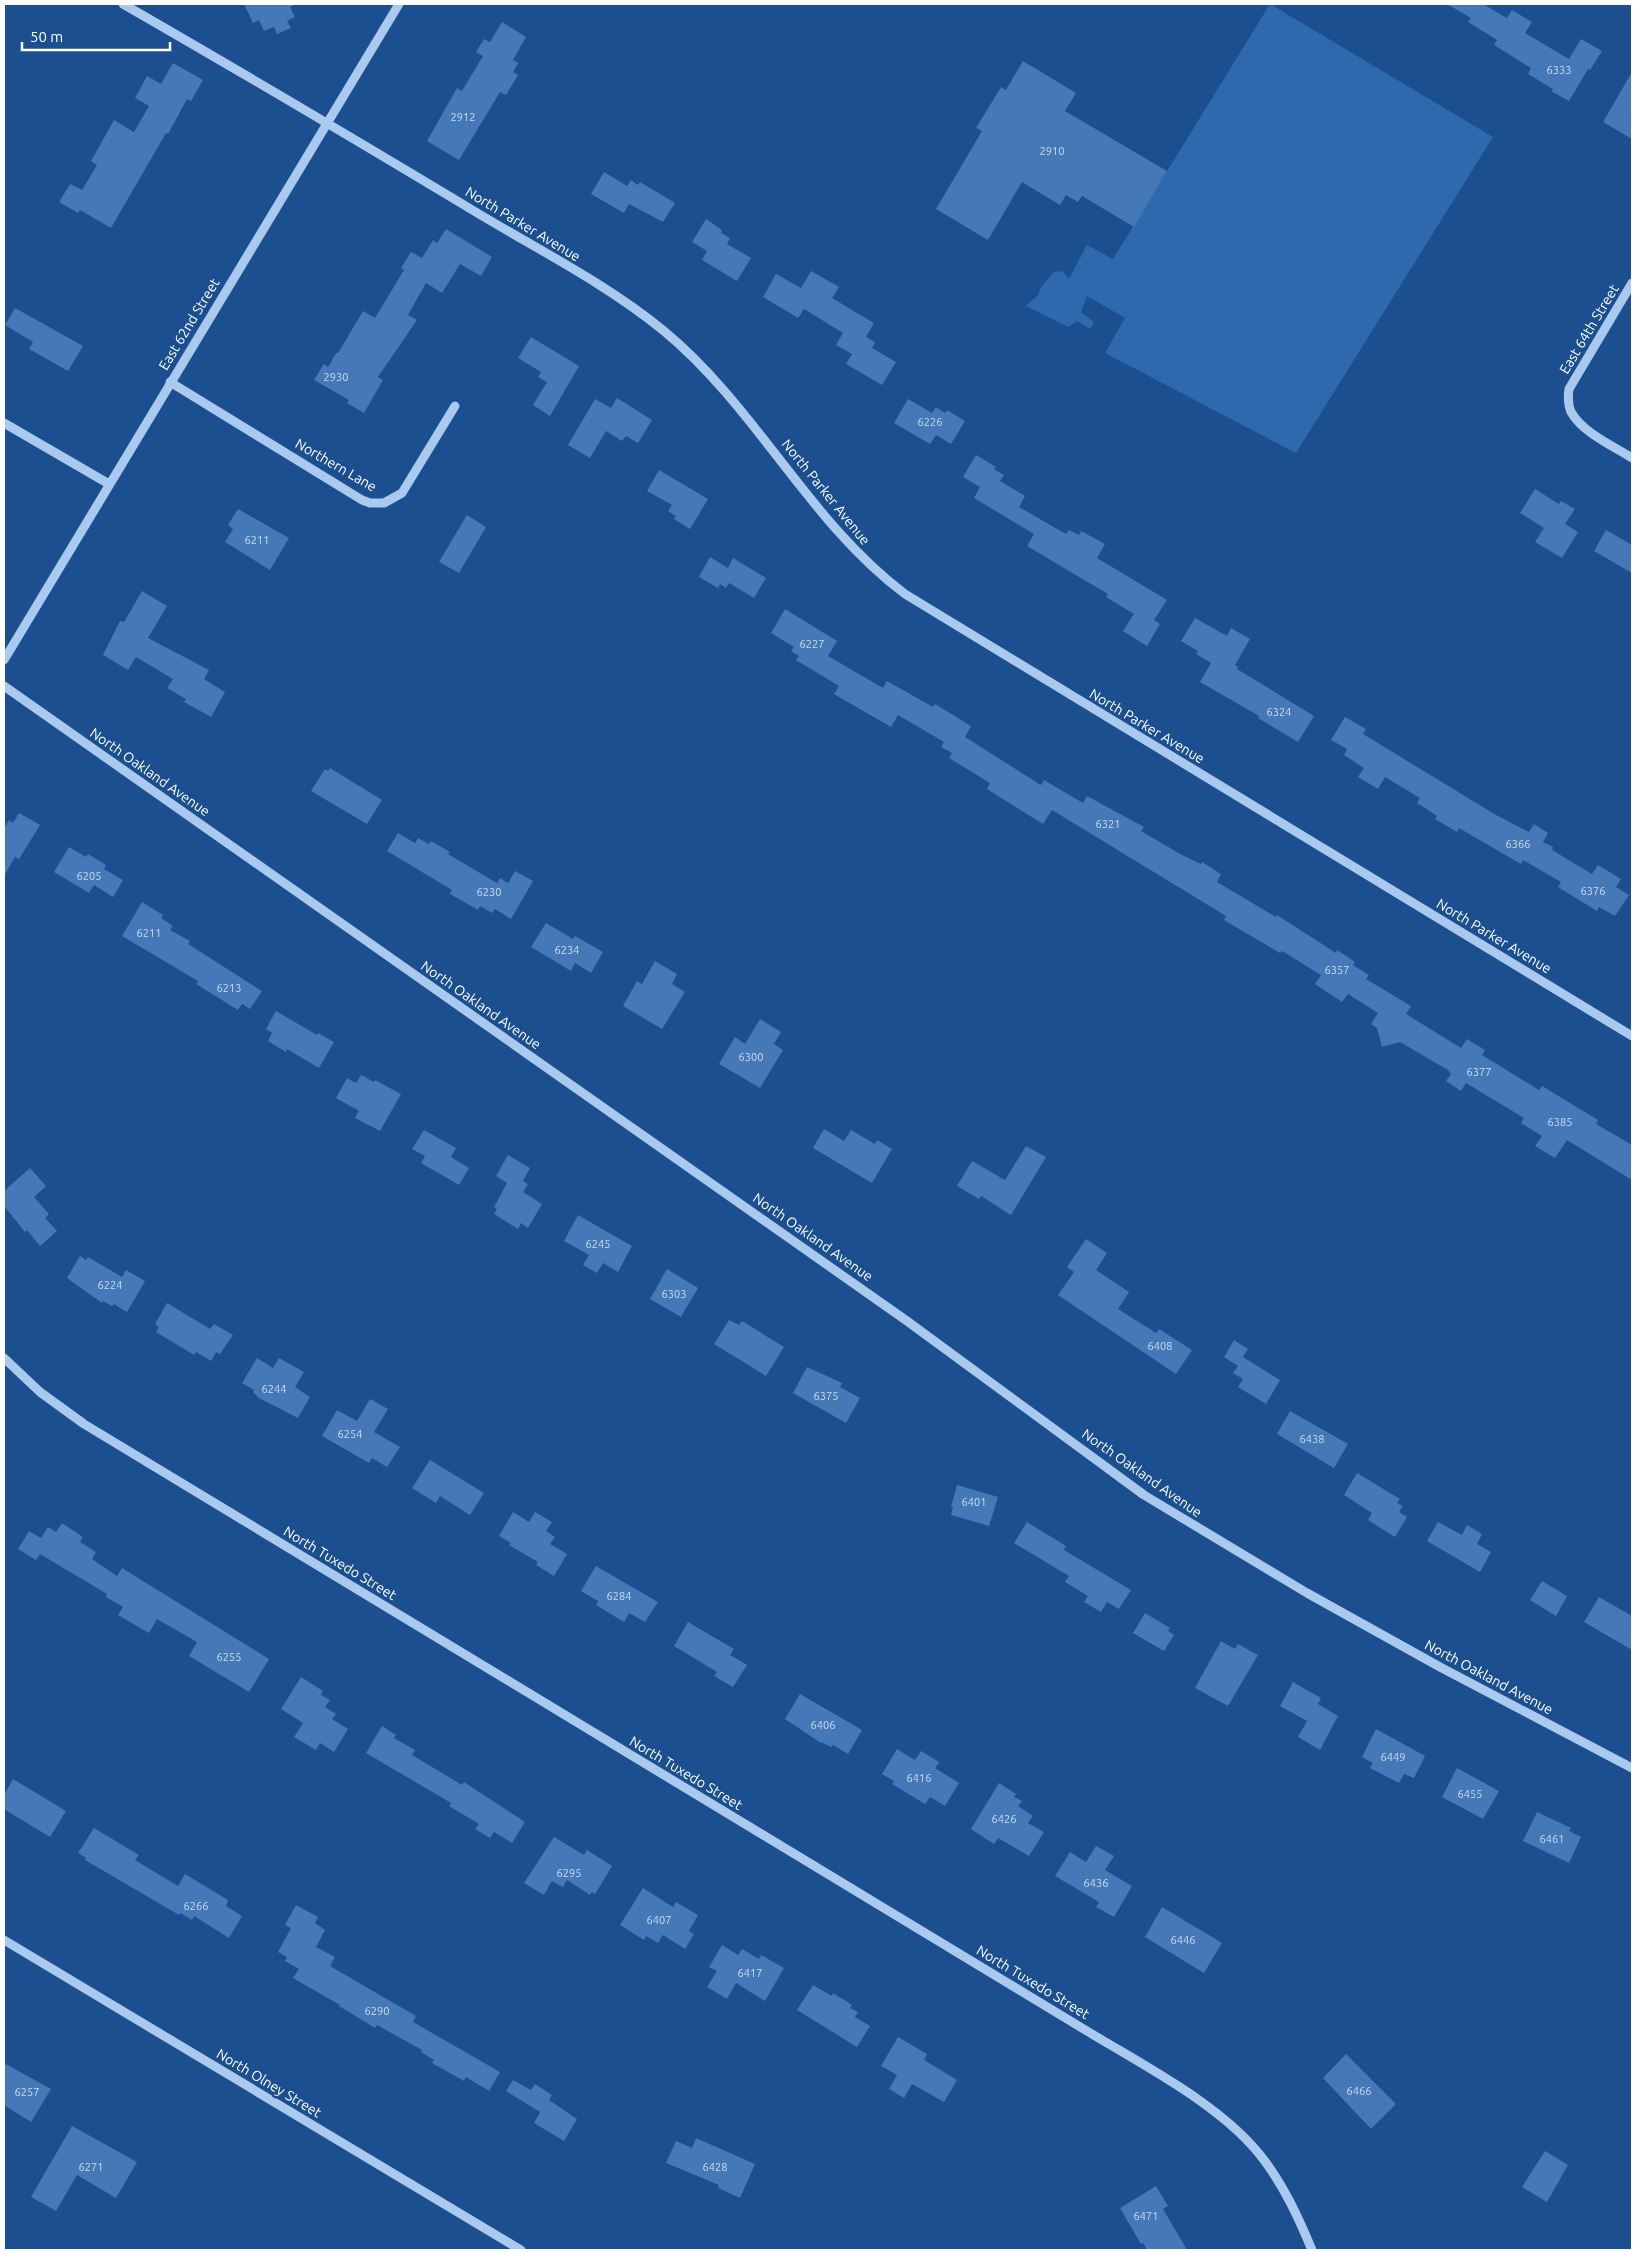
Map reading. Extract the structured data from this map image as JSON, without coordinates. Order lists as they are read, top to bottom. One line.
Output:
{"streets":{"street":["North Parker Avenue","East 62nd Street","East 64th Street","Northern Lane","North Oakland Avenue","North Tuxedo Street","North Olney Street"]},"crossings":[["North Parker Avenue","East 62nd Street"],["East 62nd Street","Northern Lane"]],"house_numbers":["6333","2912","2910","2930","6226","6211","6227","6324","6321","6366","6205","6376","6230","6211","6234","6357","6213","6300","6377","6385","6245","6224","6303","6408","6244","6375","6254","6438","6401","6284","6255","6406","6449","6416","6455","6426","6461","6295","6436","6266","6407","6446","6417","6290","6466","6257","6271","6428","6471"],"scale_bar":"50 m"}
